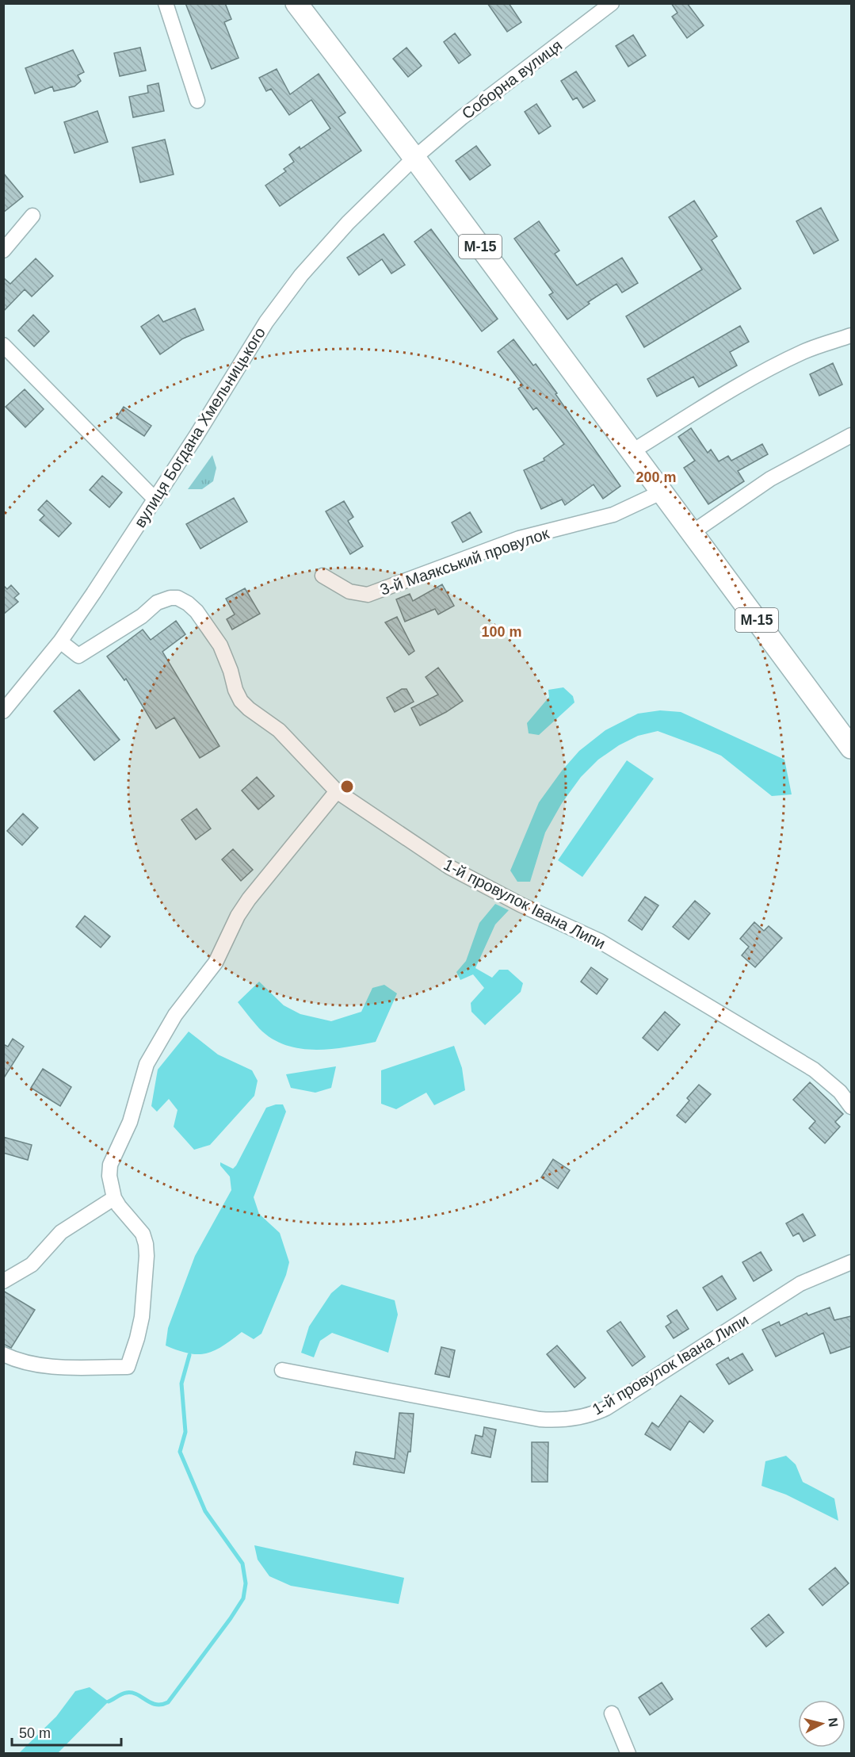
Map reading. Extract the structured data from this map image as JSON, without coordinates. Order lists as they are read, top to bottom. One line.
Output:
{"streets":{"highway":["М-15"],"street":["Соборна вулиця","вулиця Богдана Хмельницького","3-й Маякський провулок","1-й провулок Івана Липи"]},"crossings":[["Соборна вулиця","М-15"],["Соборна вулиця","вулиця Богдана Хмельницького"],["М-15","вулиця Богдана Хмельницького"],["М-15","3-й Маякський провулок"],["вулиця Богдана Хмельницького","1-й провулок Івана Липи"]],"scale_bar":"50 m","north":"right","rings":["200 m","100 m"]}
